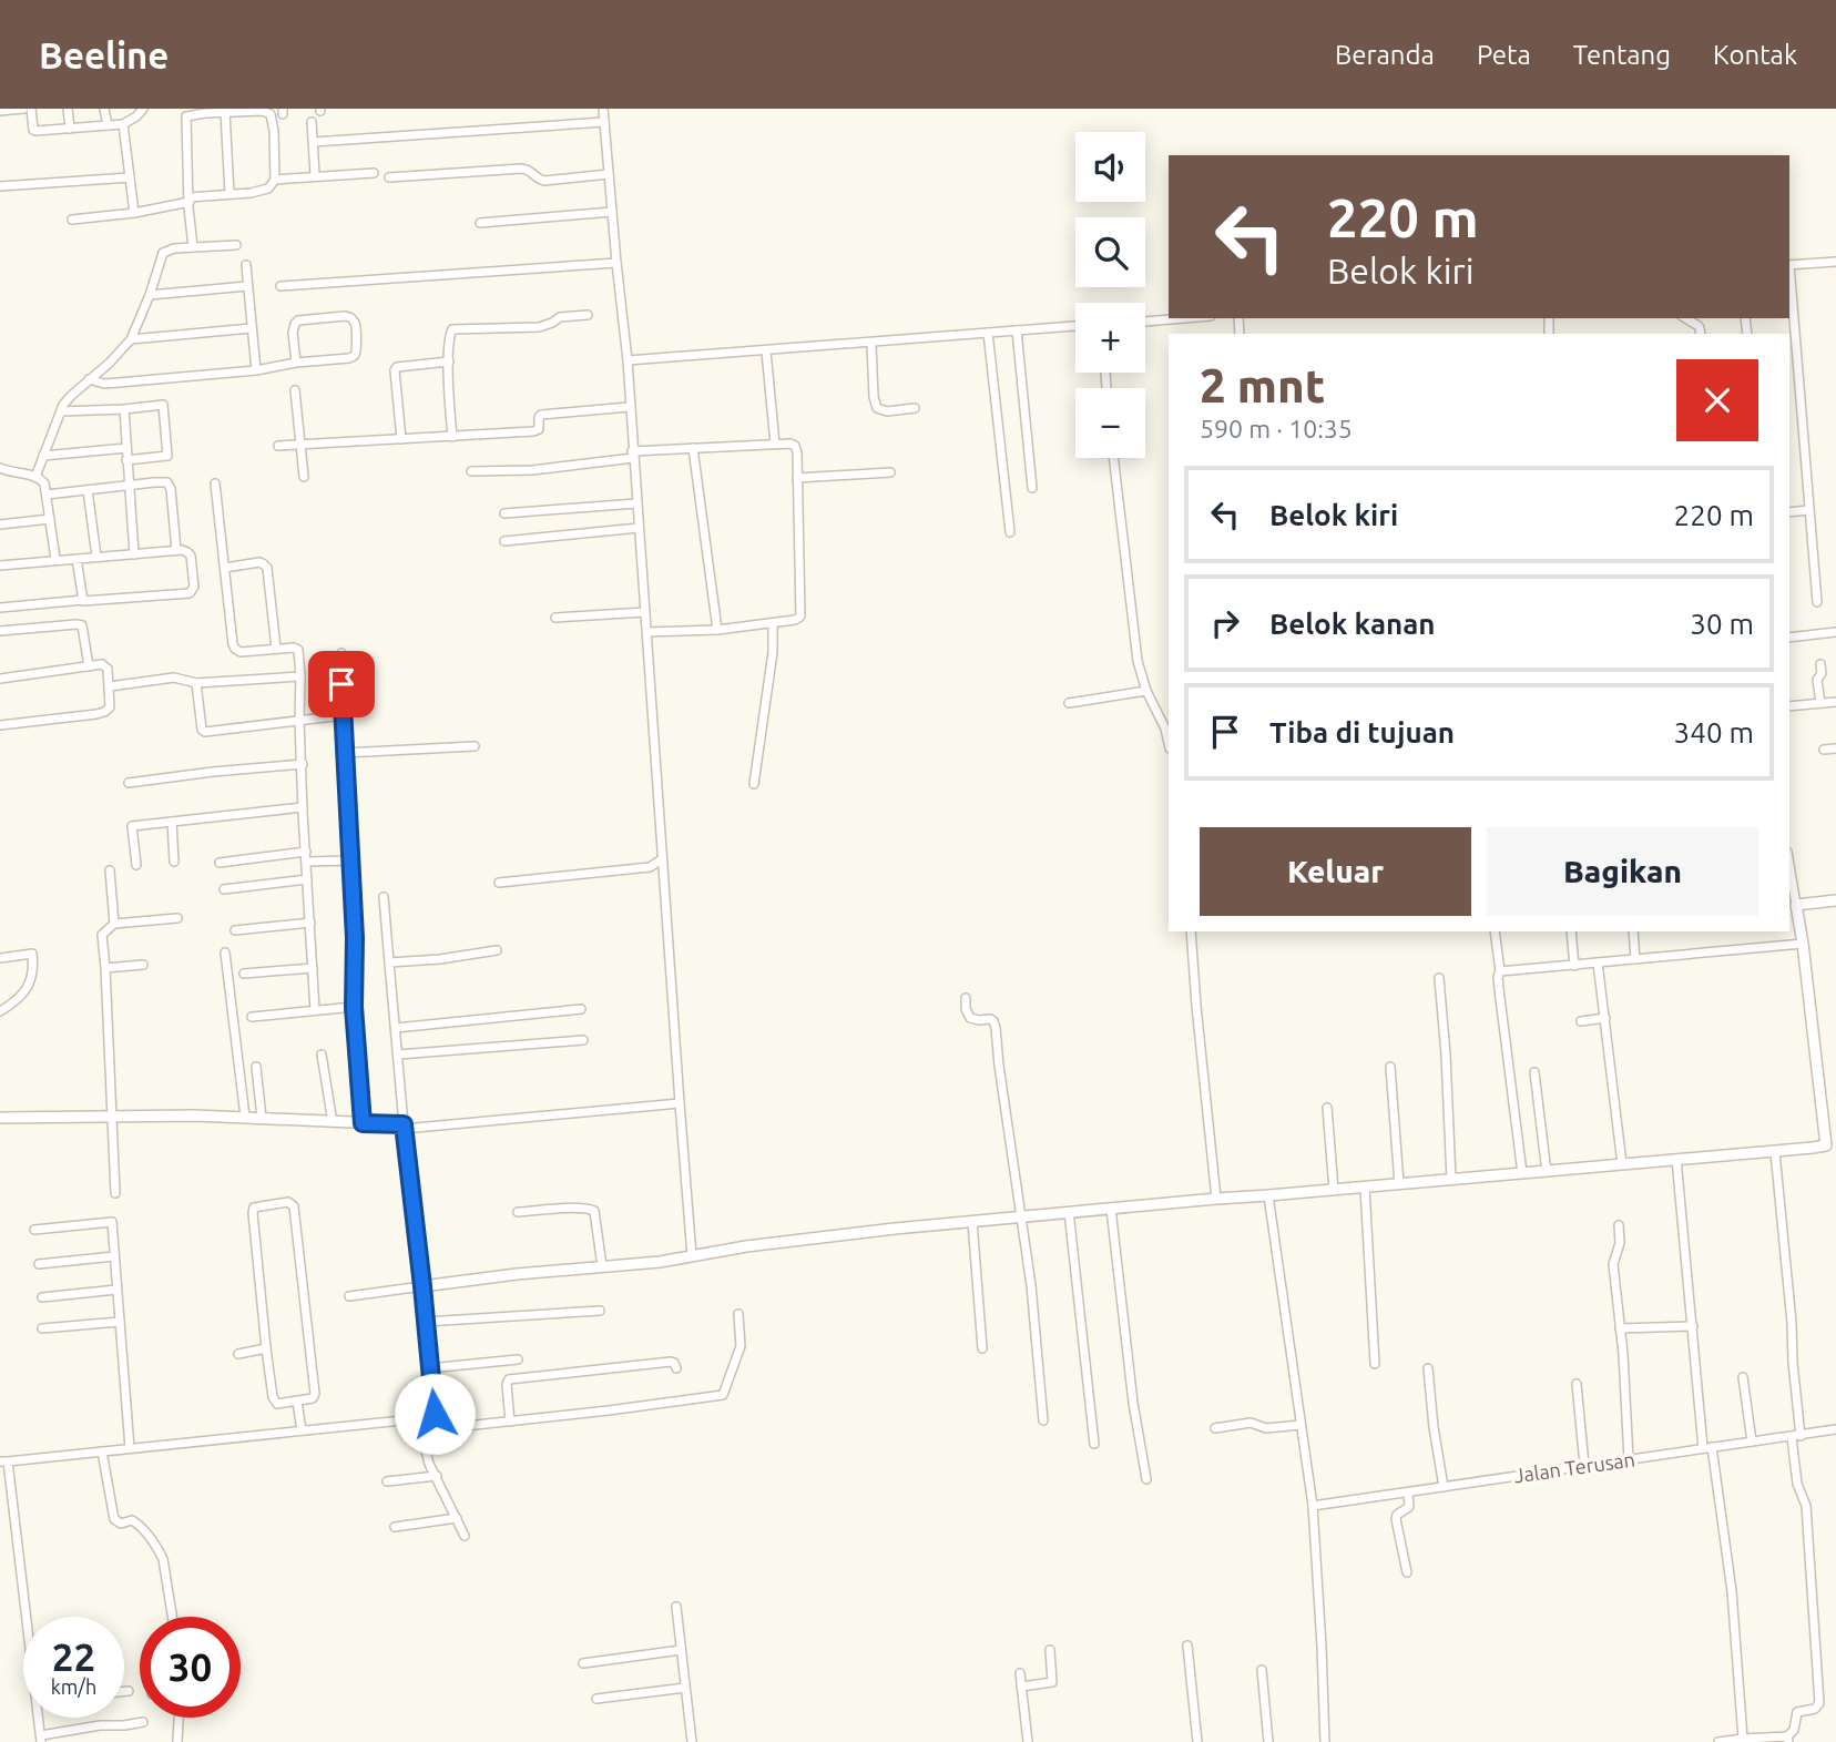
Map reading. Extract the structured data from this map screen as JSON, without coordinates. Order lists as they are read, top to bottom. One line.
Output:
{"streets":{"street":["Jalan Terusan"]},"page":{"header":"Beeline","nav":["Beranda","Peta","Tentang","Kontak"],"map_buttons":["+","−"],"turn":["220 m","Belok kiri"],"heading":["2 mnt","590 m · 10:35"],"list":[{"name":"Belok kiri","value":"220 m"},{"name":"Belok kanan","value":"30 m"},{"name":"Tiba di tujuan","value":"340 m"}],"buttons":["Keluar","Bagikan"],"speed":"22 km/h","limit":"30"}}
